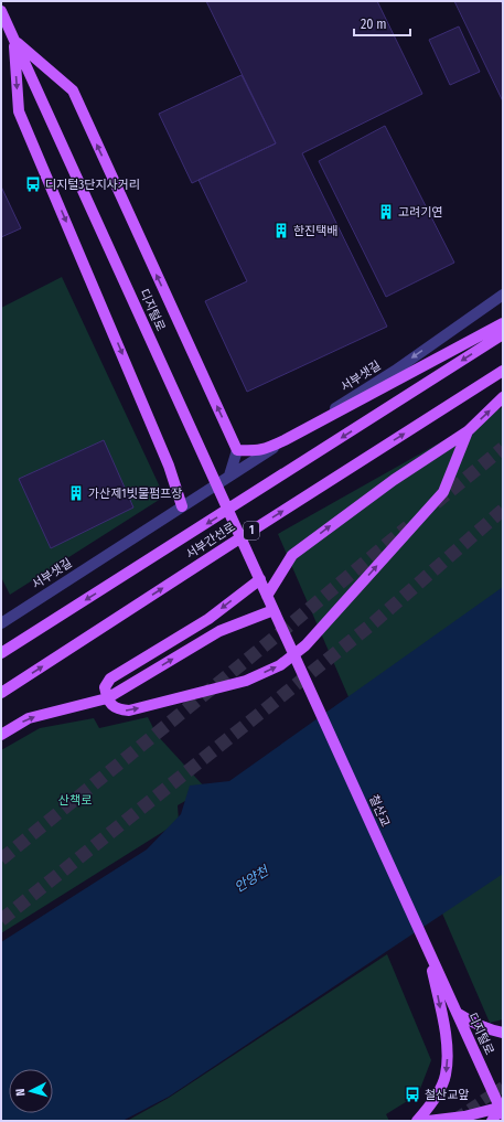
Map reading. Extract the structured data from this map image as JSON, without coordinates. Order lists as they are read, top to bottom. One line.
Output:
{"streets":{"main road":["디지털로","1","서부간선로","철산교"],"street":["서부샛길"]},"crossings":[["디지털로","철산교"]],"one_way":["서부샛길"],"water":["안양천"],"parks":["산책로"],"places":{"bus stop":["디지털3단지사거리","철산교앞"],"building":["고려기연","한진택배","가산제1빗물펌프장"]},"scale_bar":"20 m","north":"left"}
